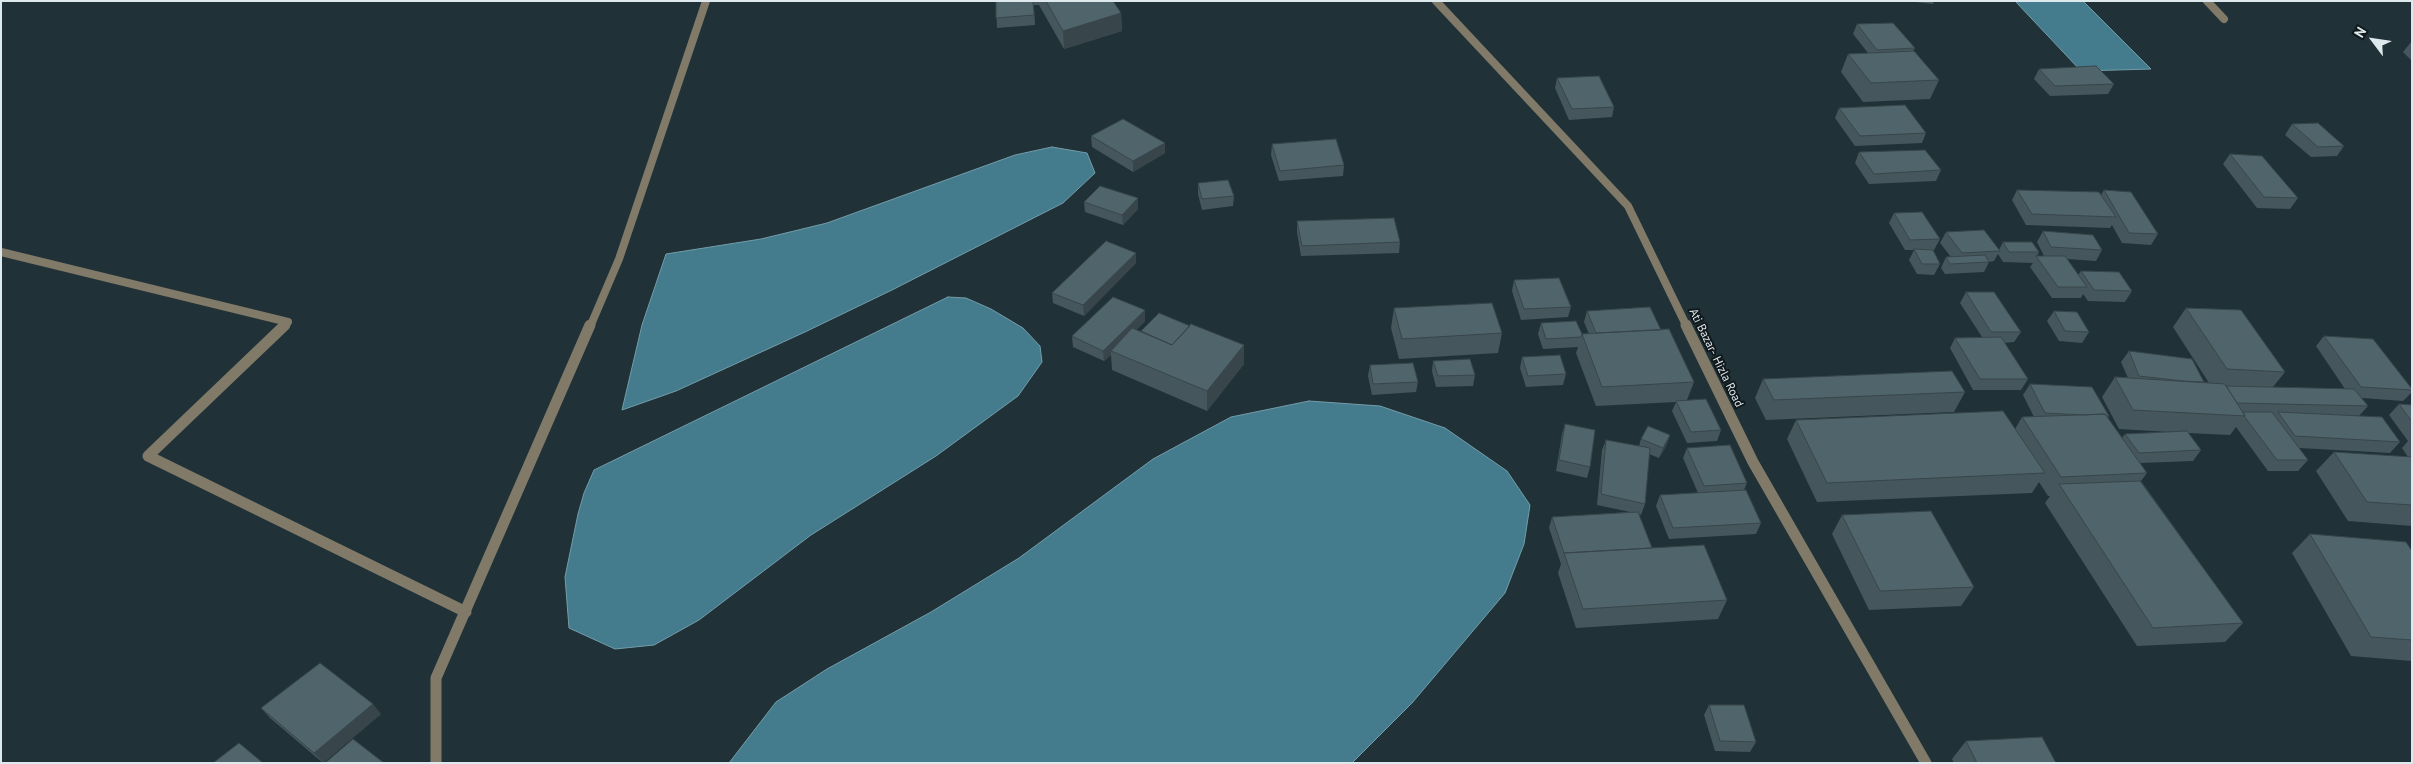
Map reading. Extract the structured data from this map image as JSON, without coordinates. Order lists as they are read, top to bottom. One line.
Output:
{"streets":{"street":["Ati Bazar- Hizla Road"]},"north":"top left"}
